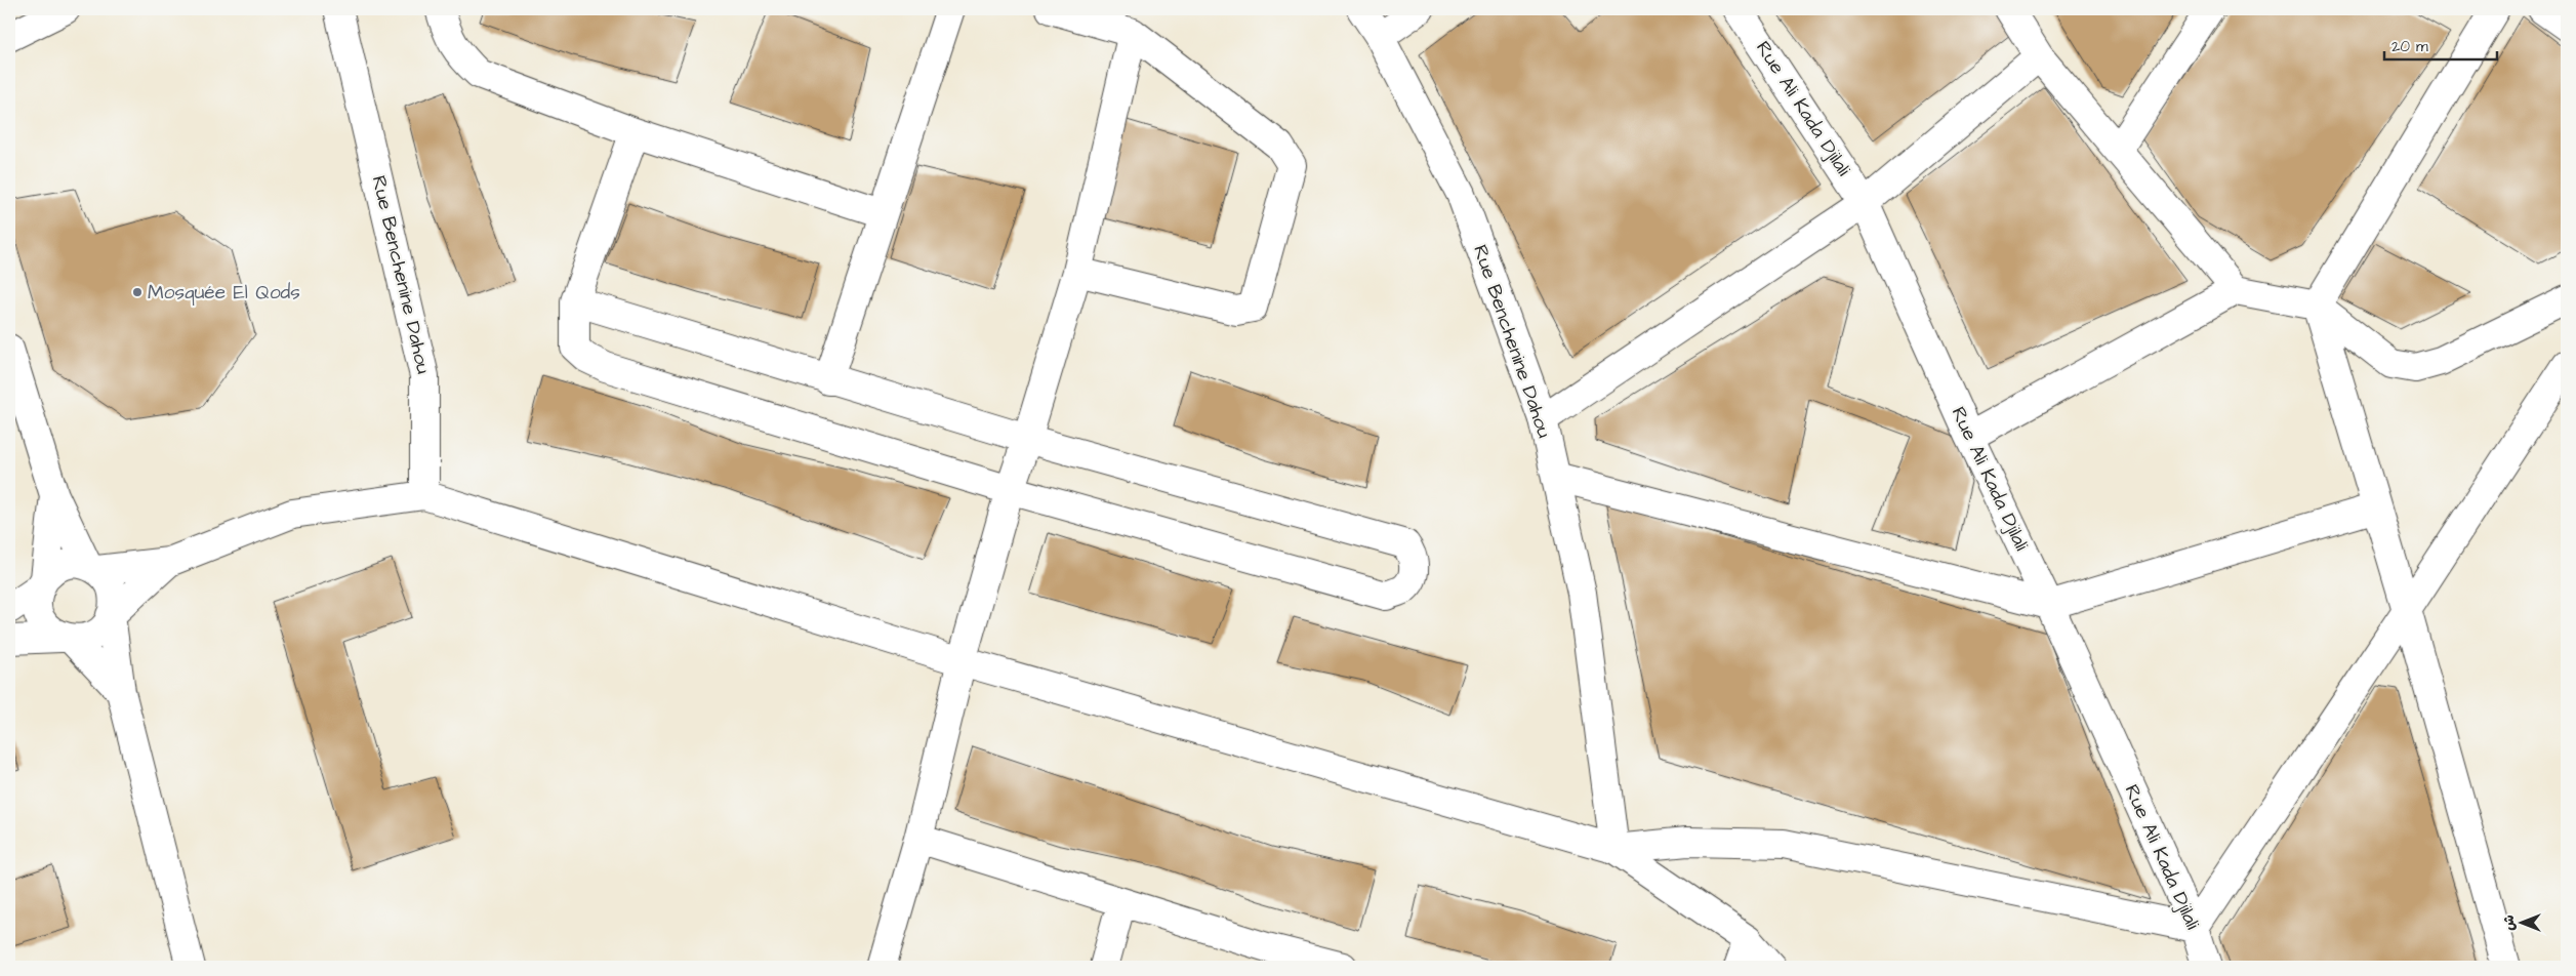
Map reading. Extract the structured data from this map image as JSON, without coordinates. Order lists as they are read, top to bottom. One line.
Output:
{"streets":{"street":["Rue Ali Kada Djilali","Rue Benchenine Dahou"]},"places":["Mosquée El Qods"],"scale_bar":"20 m","north":"left"}
